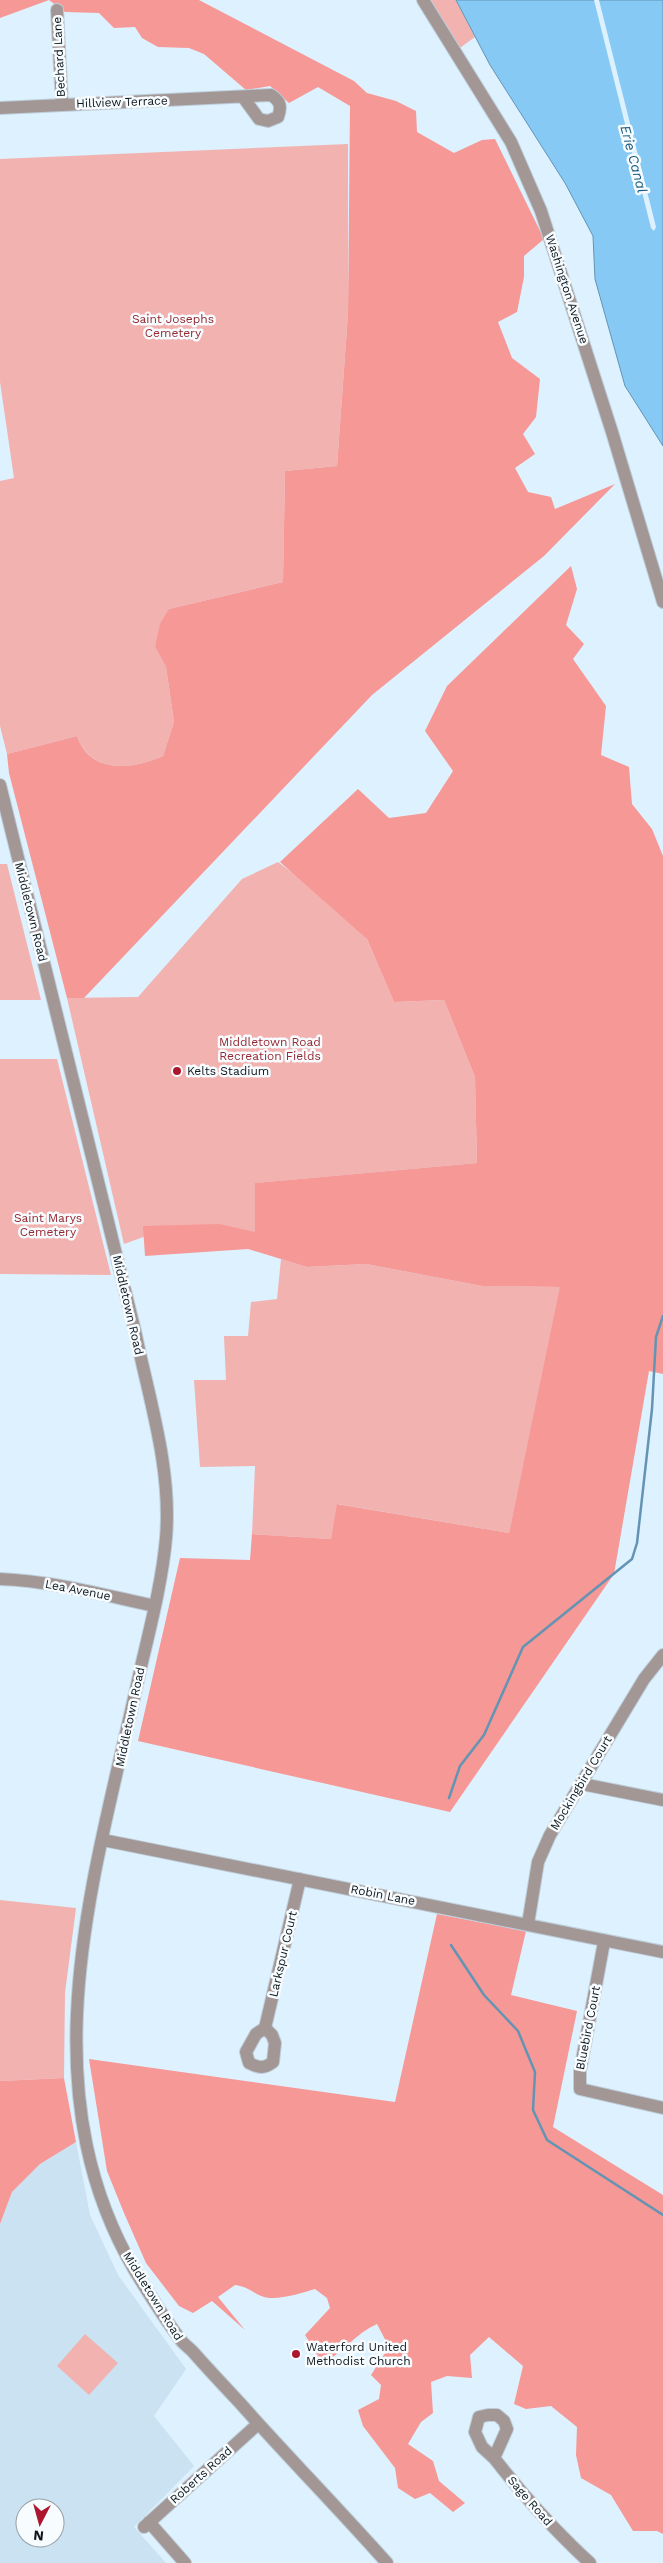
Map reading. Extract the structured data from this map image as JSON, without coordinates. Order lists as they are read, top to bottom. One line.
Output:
{"streets":{"street":["Bechard Lane","Hillview Terrace","Washington Avenue","Middletown Road","Lea Avenue","Mockingbird Court","Robin Lane","Larkspur Court","Bluebird Court","Roberts Road","Sage Road"]},"crossings":[["Bechard Lane","Hillview Terrace"],["Middletown Road","Lea Avenue"],["Middletown Road","Robin Lane"],["Middletown Road","Roberts Road"],["Mockingbird Court","Robin Lane"],["Robin Lane","Larkspur Court"],["Robin Lane","Bluebird Court"]],"water":["Erie Canal"],"parks":["Saint Josephs Cemetery","Middletown Road Recreation Fields","Saint Marys Cemetery"],"places":["Kelts Stadium","Waterford United Methodist Church"],"north":"bottom"}
